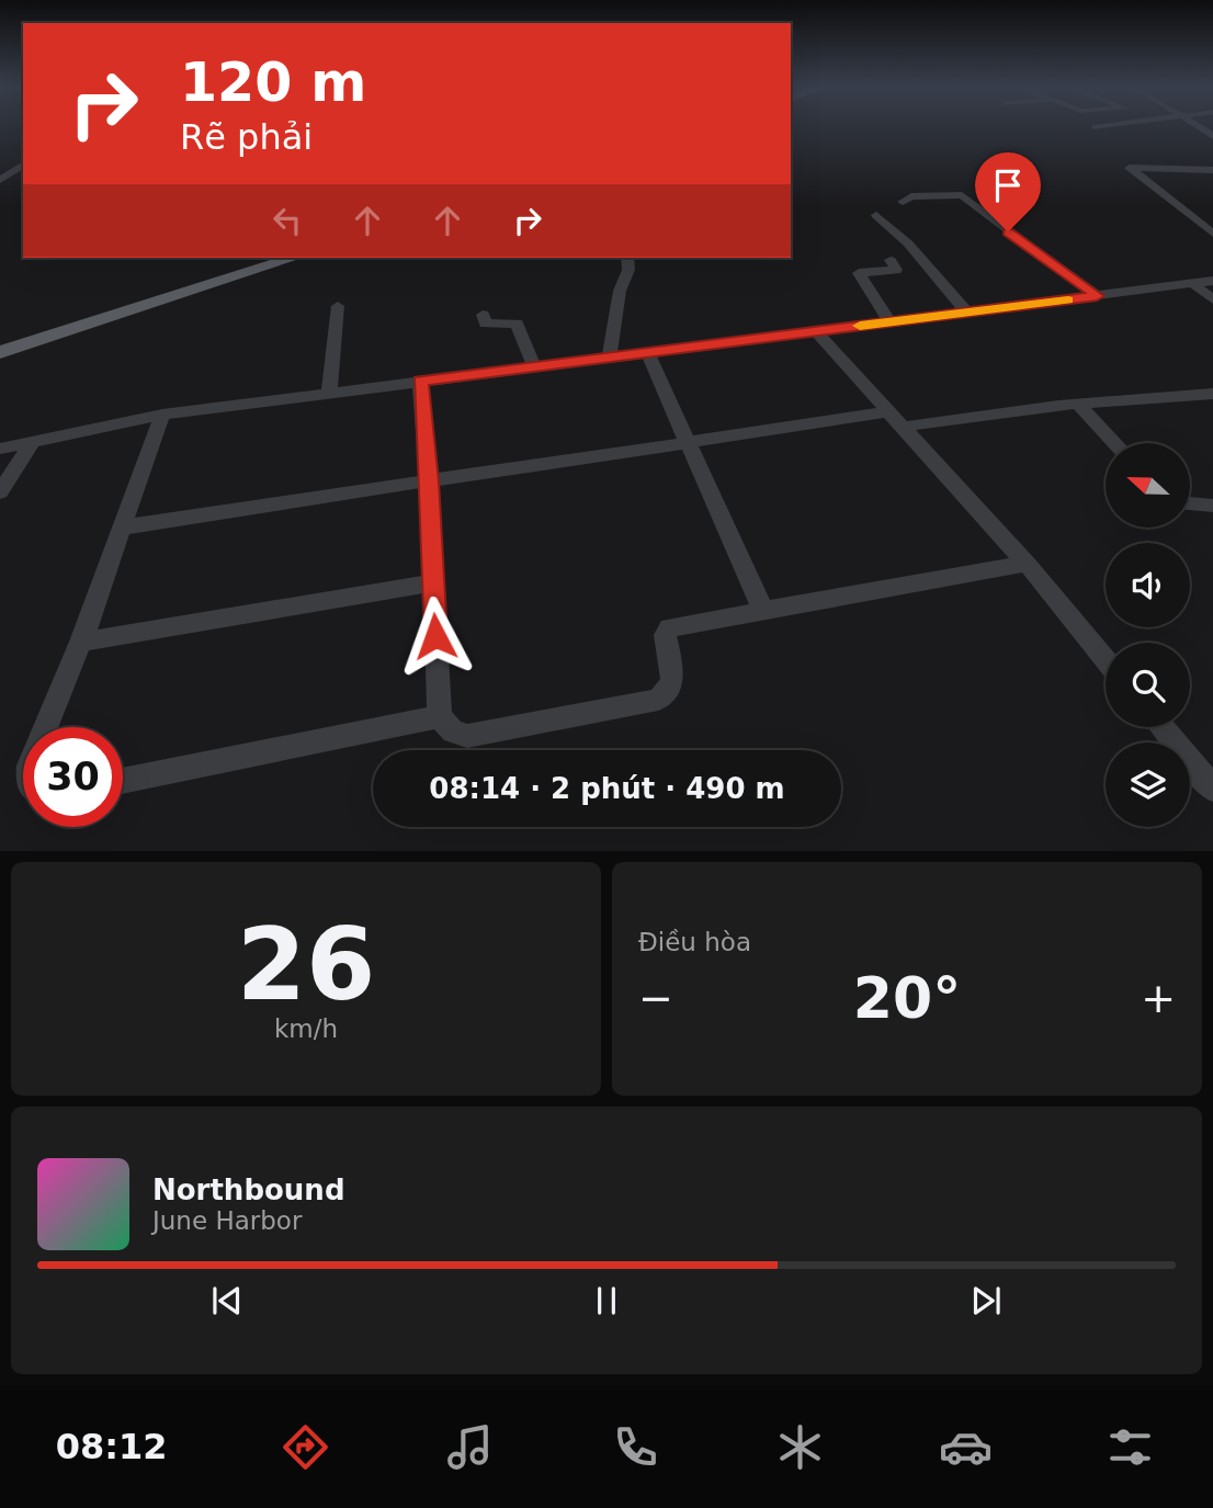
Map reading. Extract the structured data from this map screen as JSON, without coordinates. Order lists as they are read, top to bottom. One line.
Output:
{"north":"left","page":{"turn":["120 m","Rẽ phải"],"limit":"30","trip":"08:14 · 2 phút · 490 m","tile":[["26","km/h"],"Điều hòa"],"heat":["−","20°","+"],"song":["Northbound","June Harbor"],"tabs":"08:12"}}
